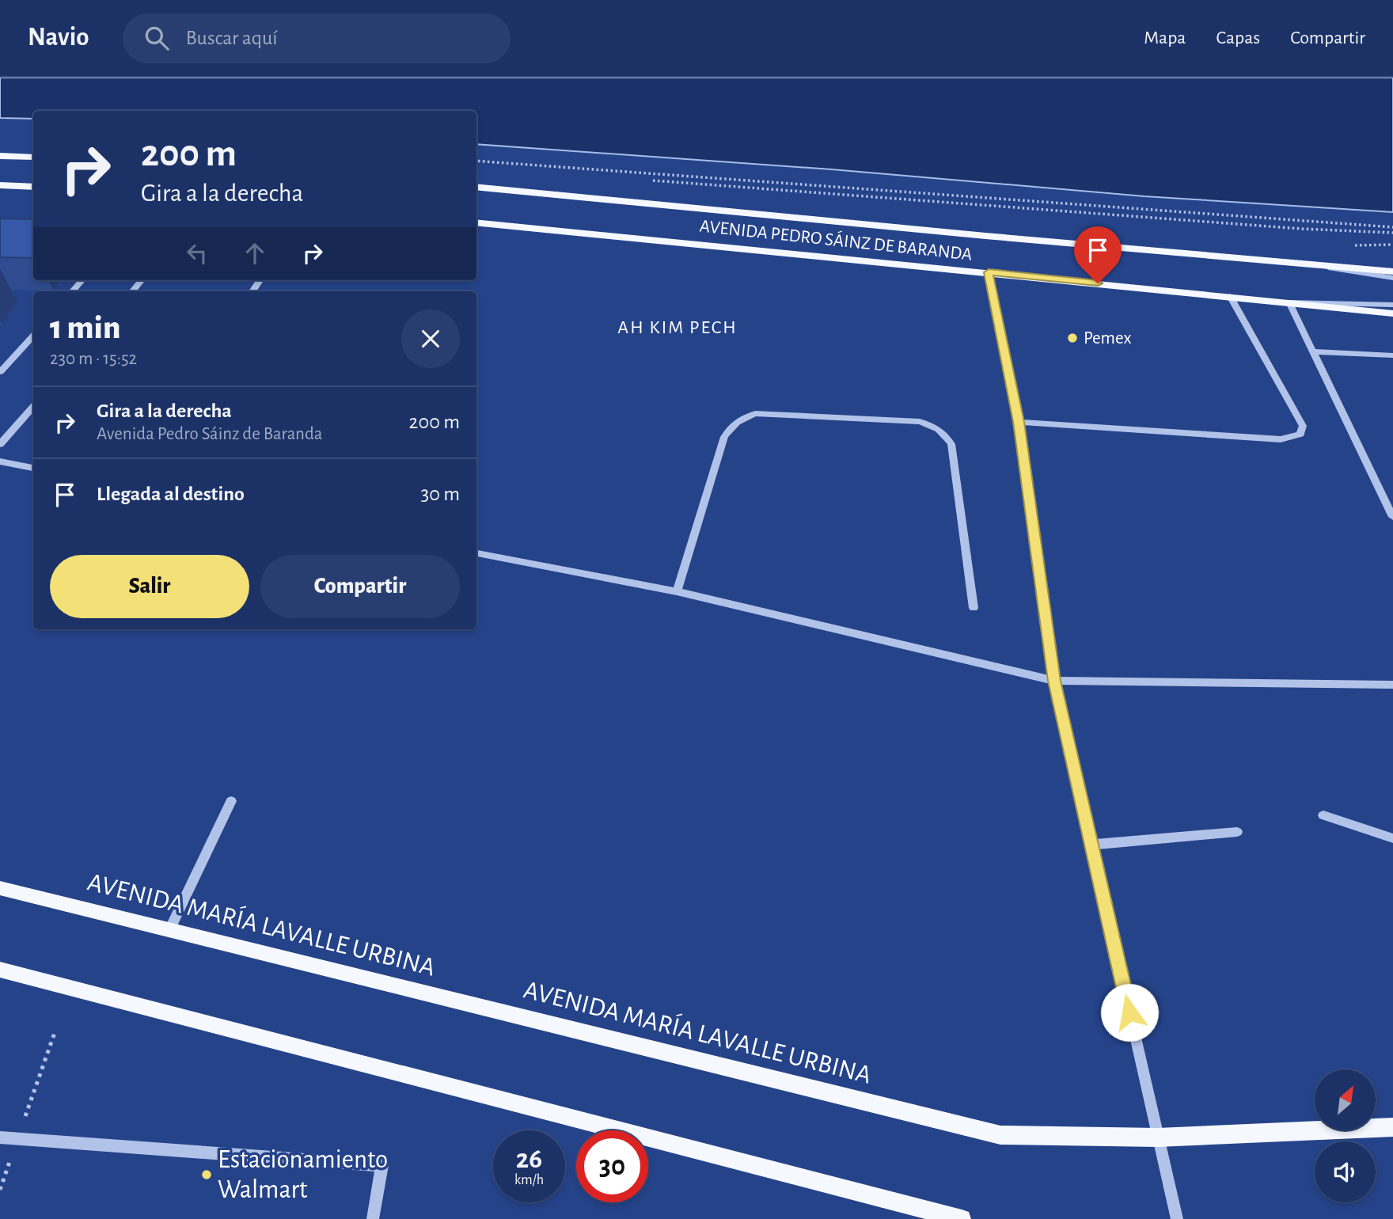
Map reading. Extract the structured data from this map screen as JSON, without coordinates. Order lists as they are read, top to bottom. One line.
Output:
{"streets":{"main road":["AVENIDA PEDRO SÁINZ DE BARANDA","AVENIDA MARÍA LAVALLE URBINA"]},"districts":["AH KIM PECH"],"places":["Pemex","Estacionamiento Walmart"],"north":"top right","page":{"header":"Navio","search":"Buscar aquí","nav":["Mapa","Capas","Compartir"],"turn":["200 m","Gira a la derecha"],"heading":["1 min","230 m · 15:52"],"list":[{"name":"Gira a la derecha","note":"Avenida Pedro Sáinz de Baranda","value":"200 m"},{"name":"Llegada al destino","value":"30 m"}],"buttons":["Salir","Compartir"],"speed":"26 km/h","limit":"30"}}
